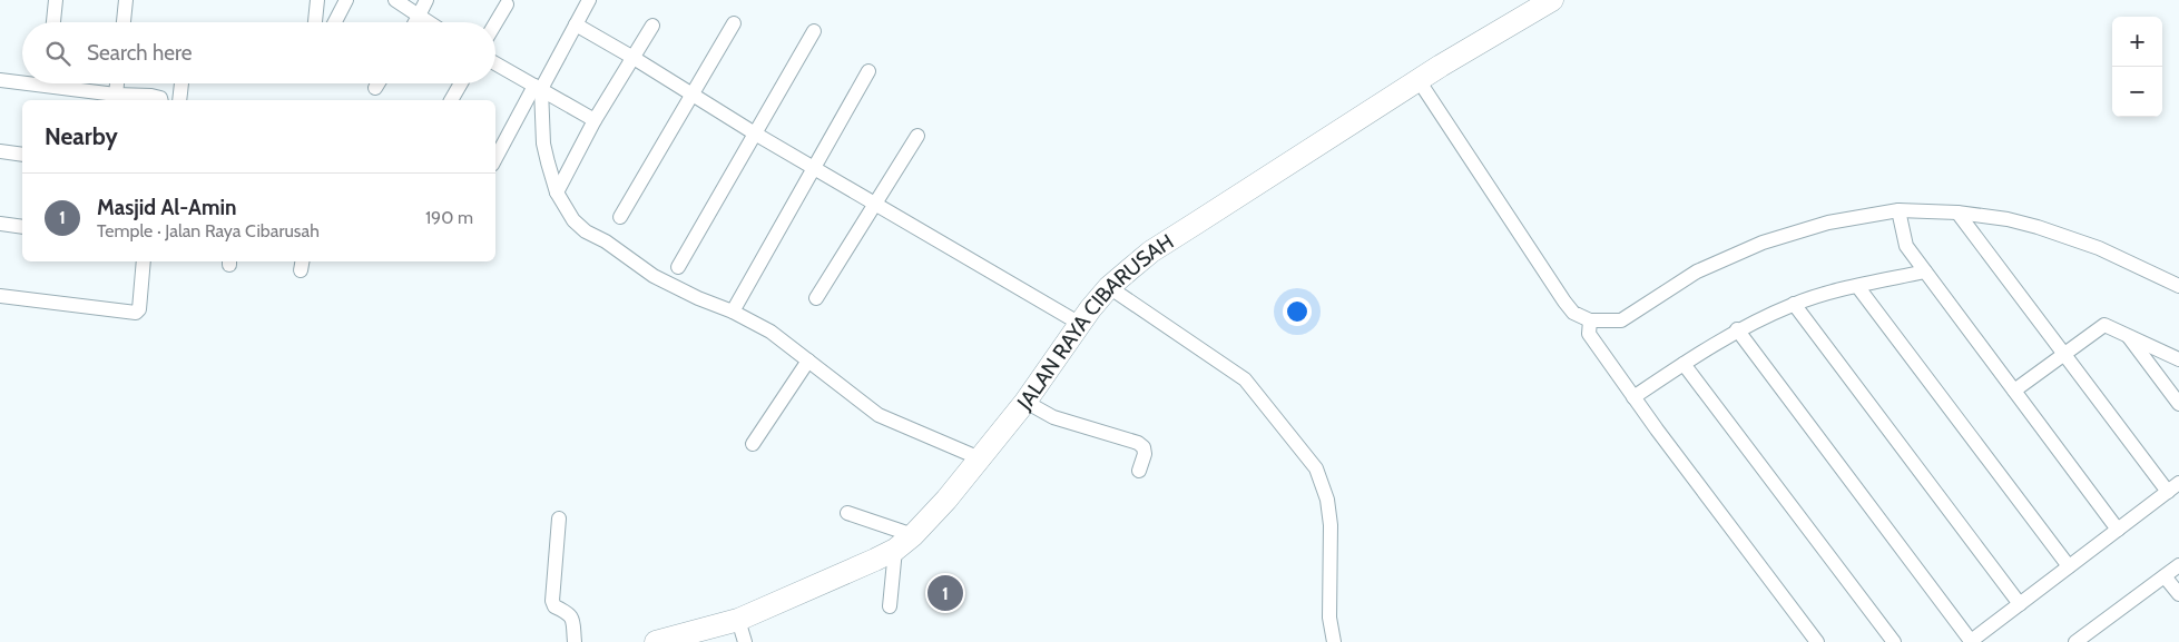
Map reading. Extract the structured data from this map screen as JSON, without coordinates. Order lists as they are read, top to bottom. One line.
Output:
{"streets":{"main road":["JALAN RAYA CIBARUSAH"]},"page":{"map_buttons":["+","−"],"search":"Search here","heading":"Nearby","list":[{"mark":"1","name":"Masjid Al-Amin","note":"Temple · Jalan Raya Cibarusah","value":"190 m"}],"pins":"1"}}
